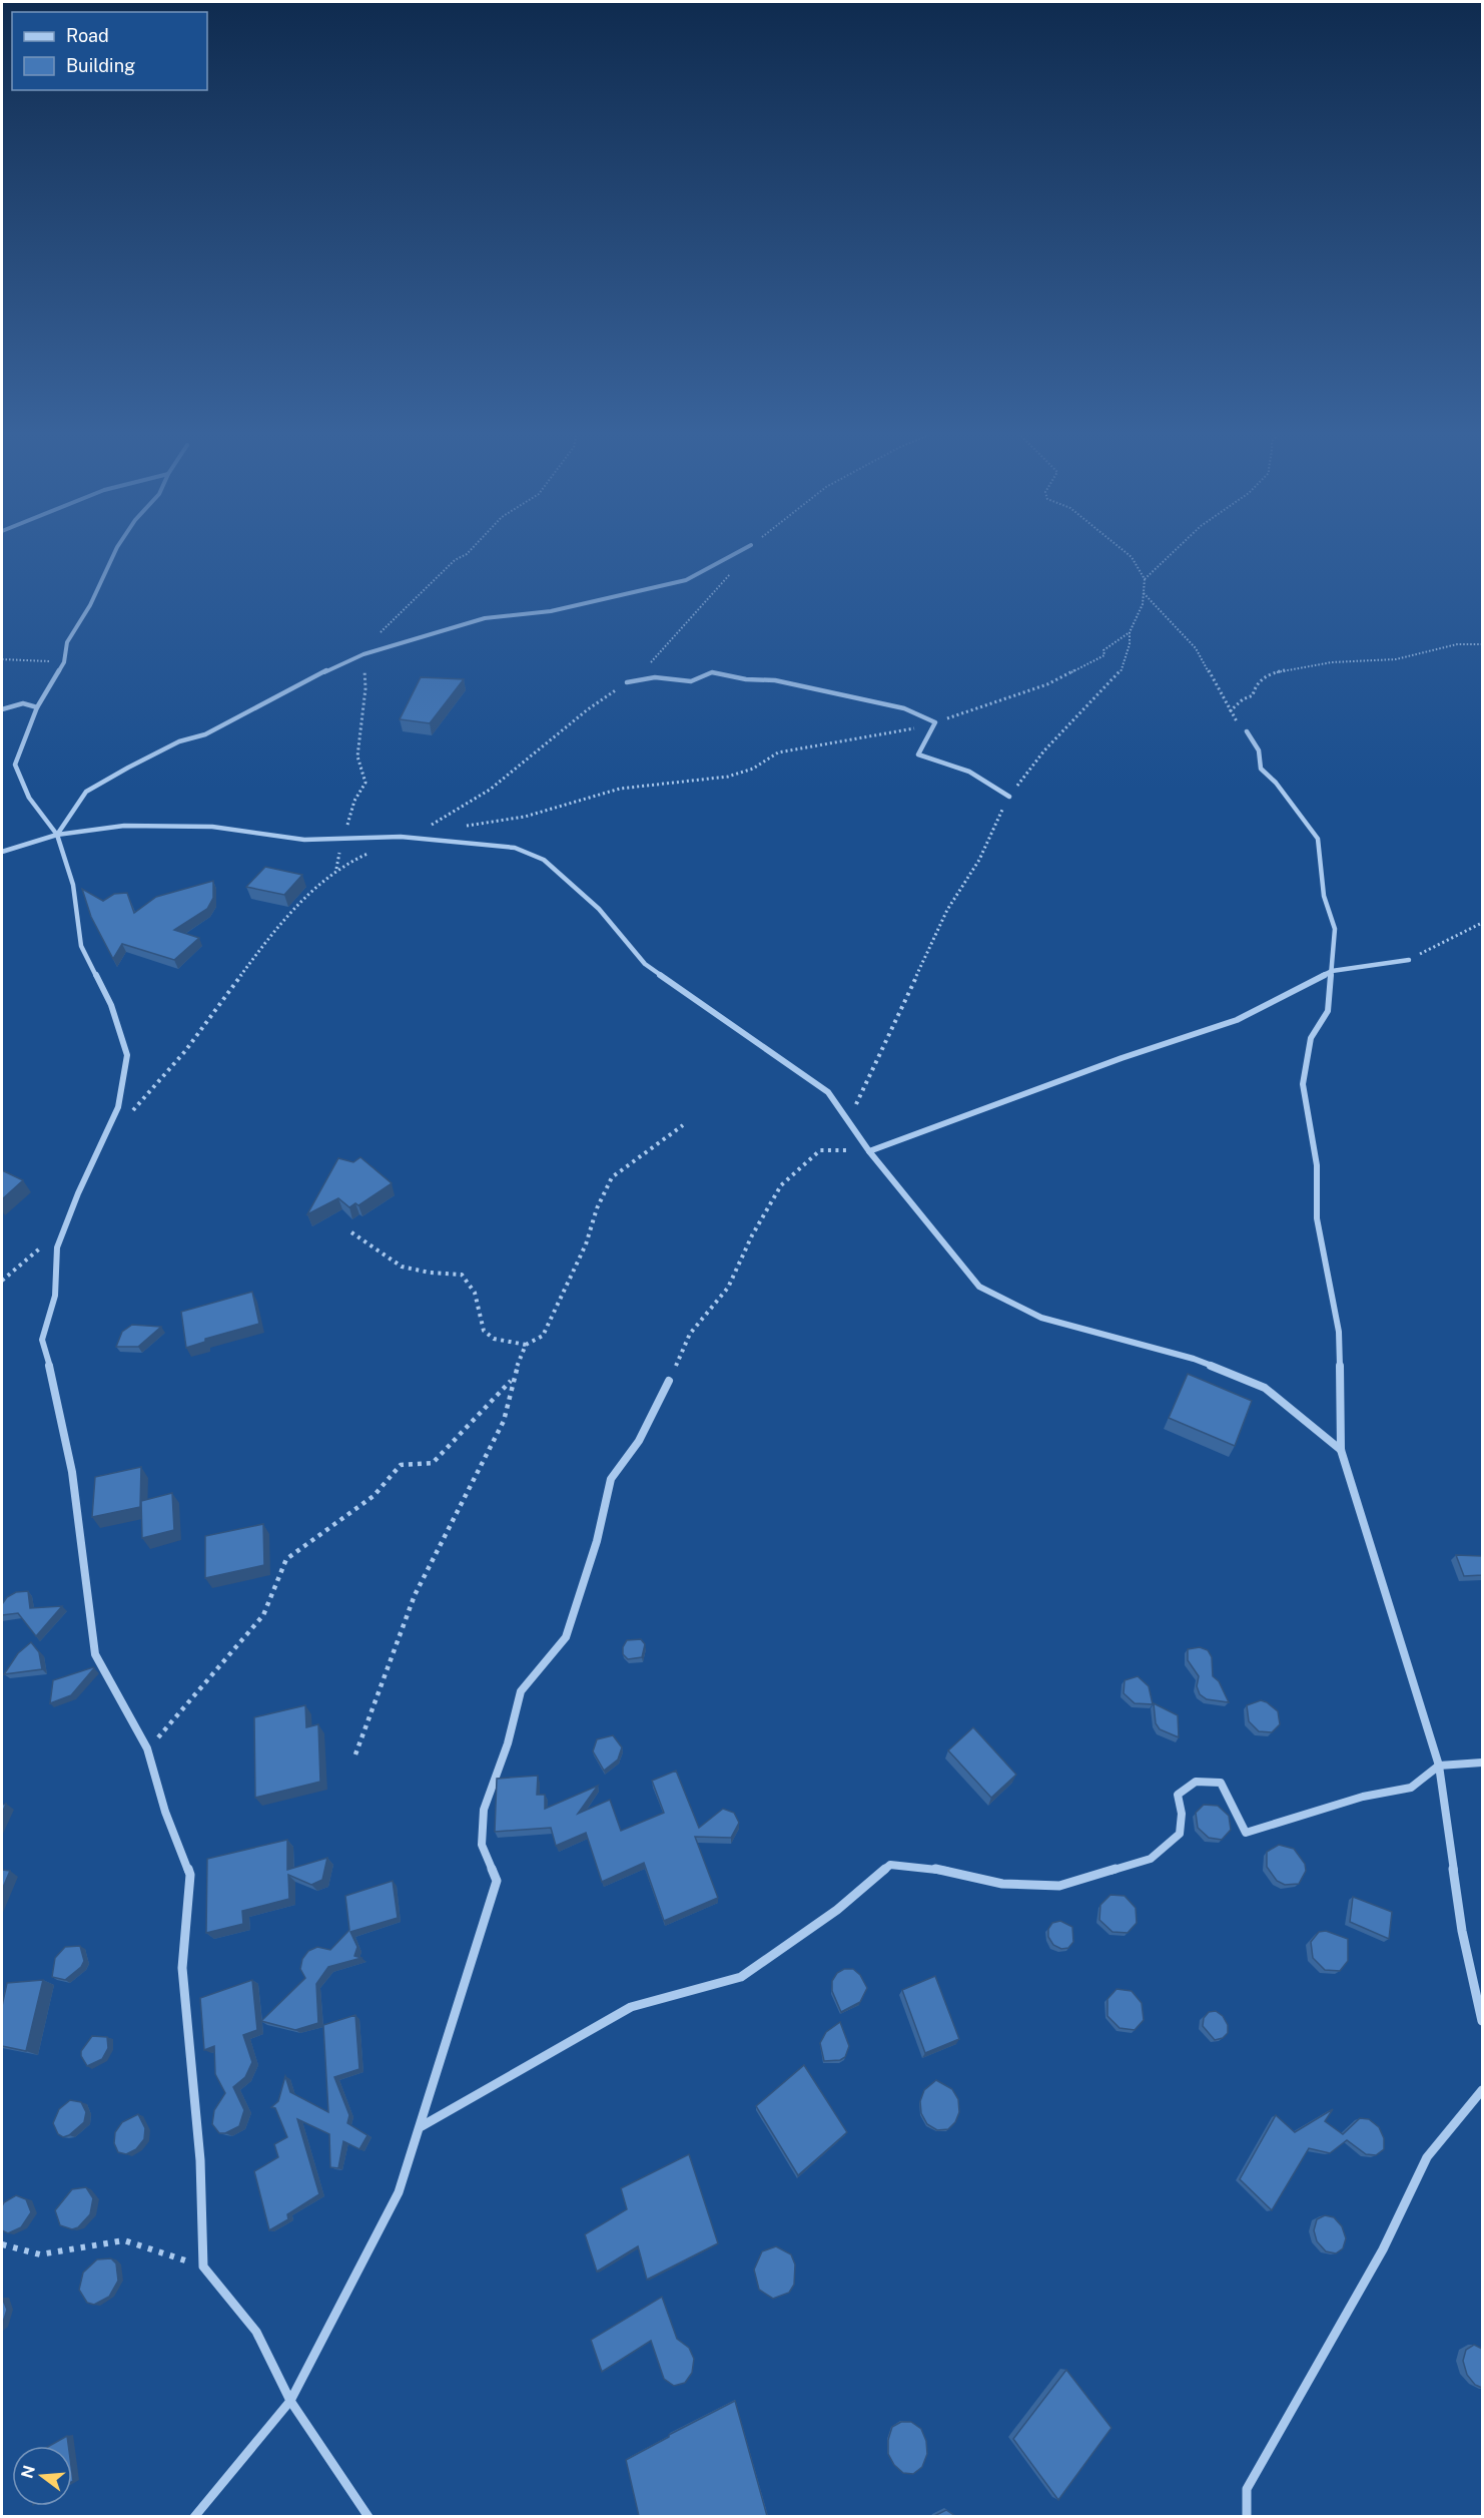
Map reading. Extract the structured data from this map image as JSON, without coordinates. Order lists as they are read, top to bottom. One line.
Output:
{"legend":["Road","Building"],"north":"left"}
